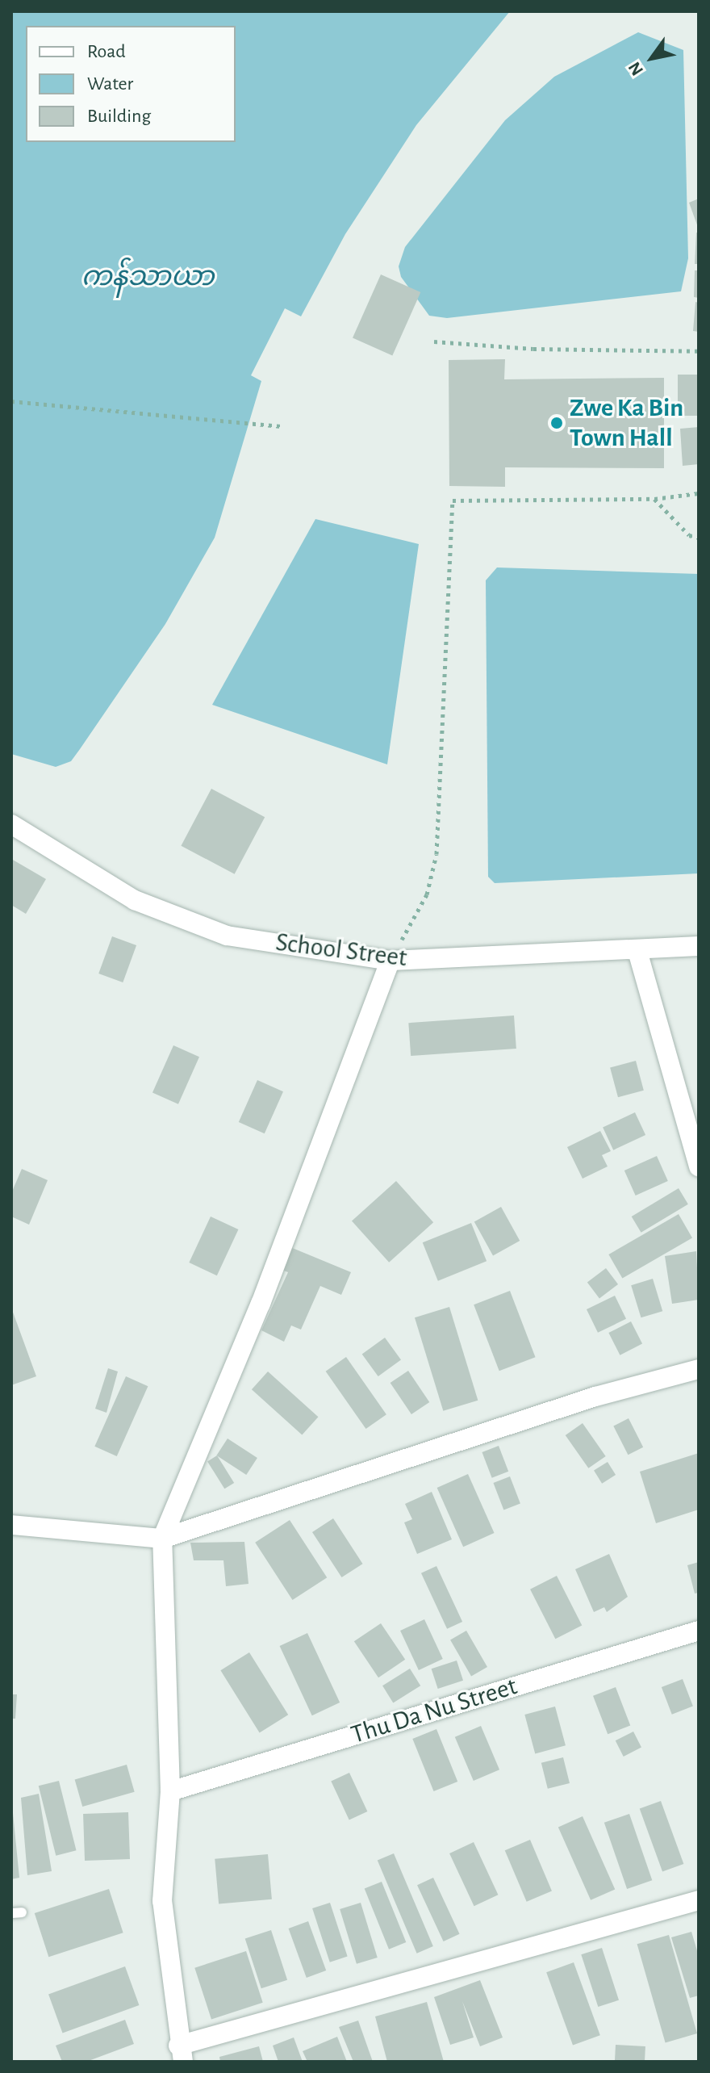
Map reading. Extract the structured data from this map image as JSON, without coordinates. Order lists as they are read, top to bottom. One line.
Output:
{"streets":{"street":["School Street","Thu Da Nu Street"]},"water":["ကန်သာယာ"],"places":["Zwe Ka Bin Town Hall"],"legend":["Road","Water","Building"],"north":"bottom left"}
